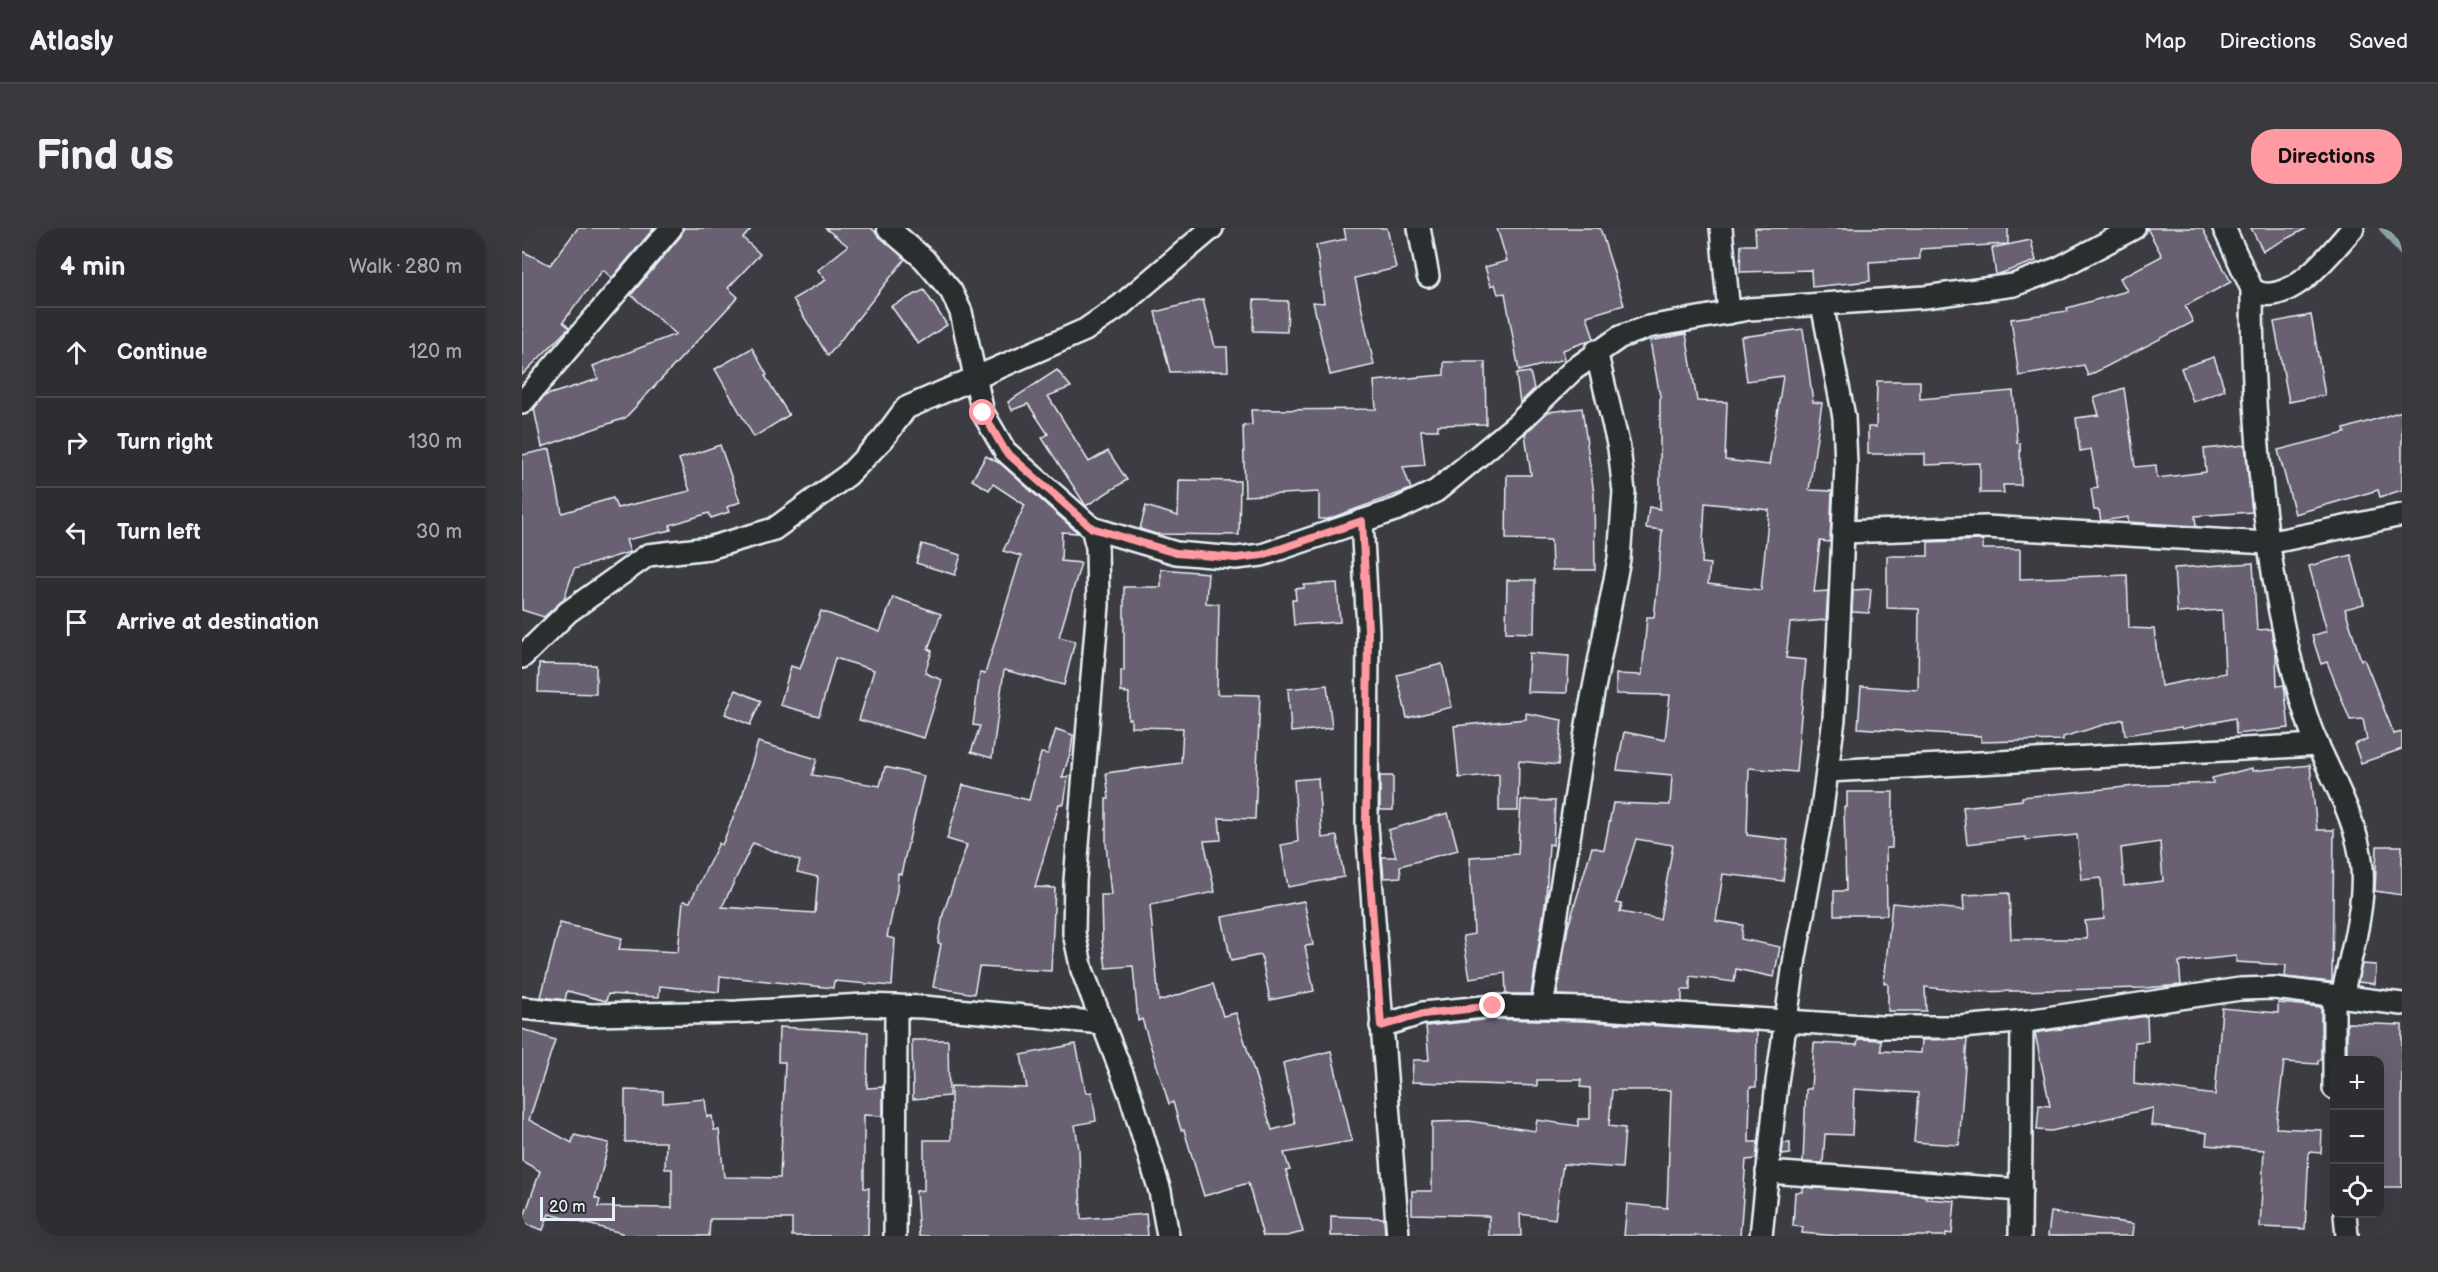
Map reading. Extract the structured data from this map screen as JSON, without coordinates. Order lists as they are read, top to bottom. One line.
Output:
{"scale_bar":"20 m","page":{"header":"Atlasly","nav":["Map","Directions","Saved"],"buttons":"Directions","title":"Find us","heading":["4 min","Walk · 280 m"],"list":[["Continue","120 m"],["Turn right","130 m"],["Turn left","30 m"],"Arrive at destination"],"map_buttons":["+","−"],"scale":"20 m"}}
